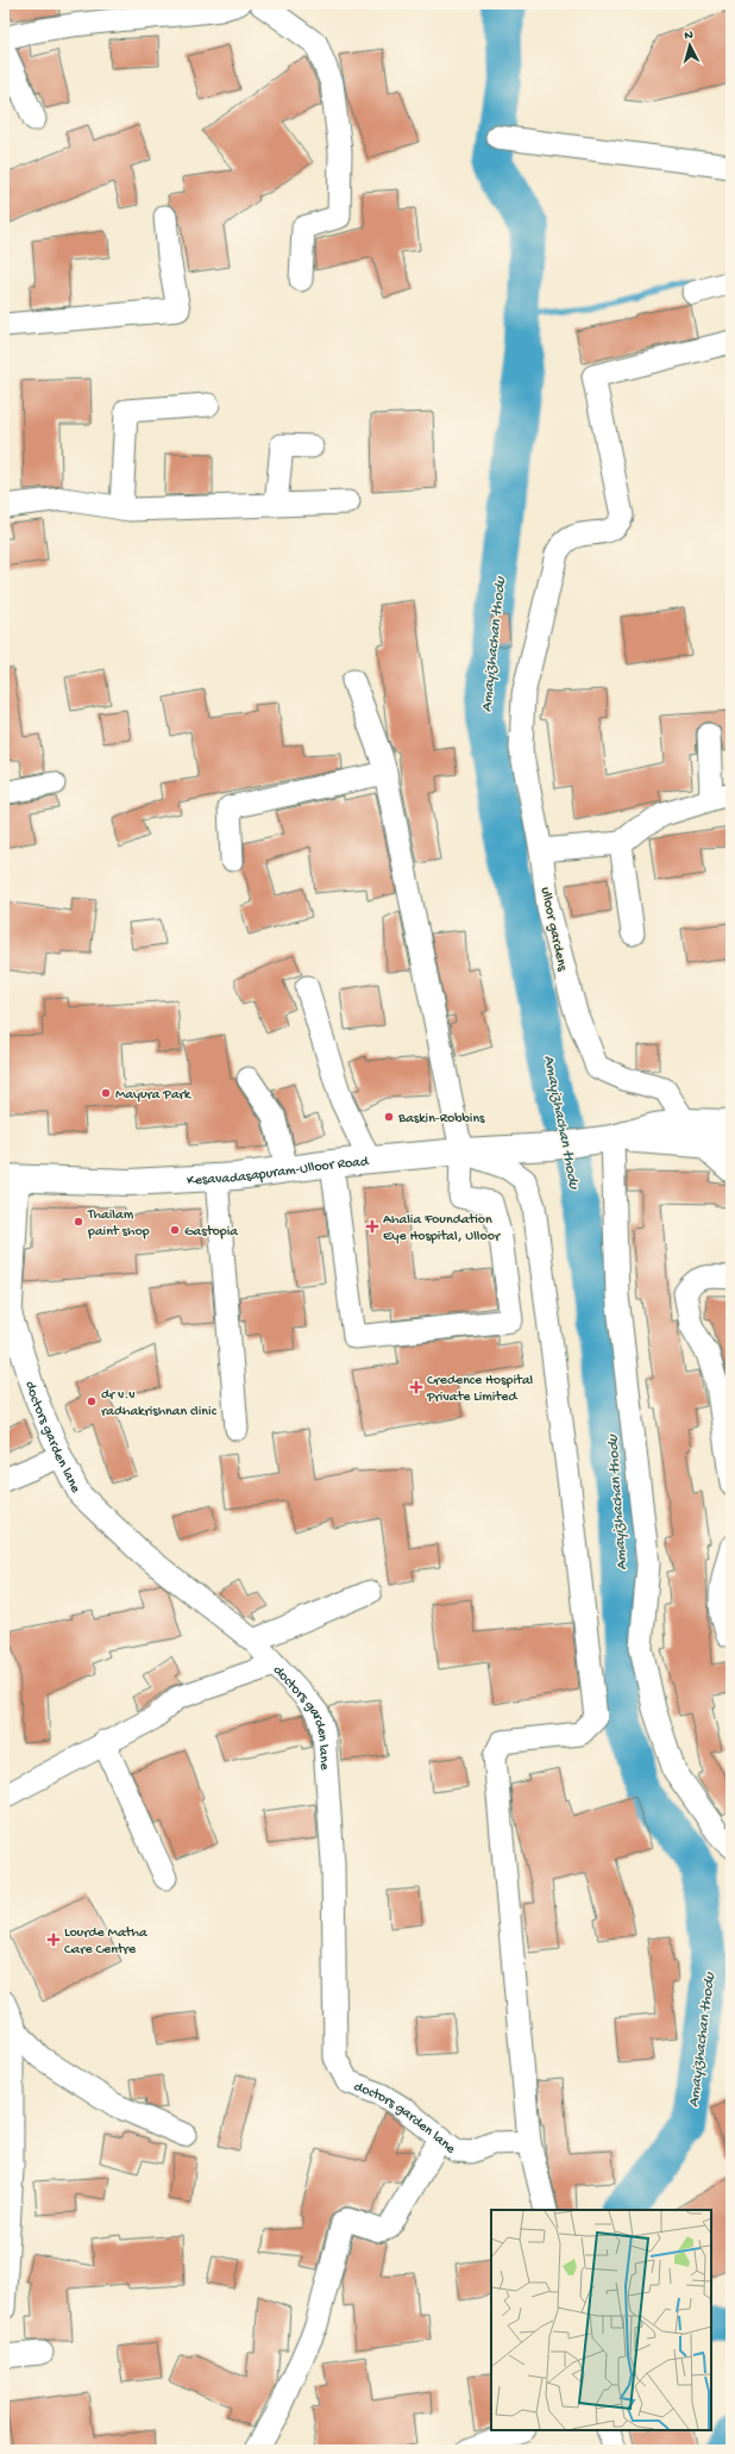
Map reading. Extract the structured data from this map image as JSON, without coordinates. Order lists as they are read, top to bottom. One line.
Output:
{"streets":{"main road":["Kesavadasapuram-Ulloor Road"],"street":["ulloor gardens","doctors garden lane"]},"crossings":[["Kesavadasapuram-Ulloor Road","doctors garden lane"]],"water":["Amayizhachan thodu"],"places":{"other":["Mayura Park","Baskin-Robbins","Thailam paint shop","Gastopia","dr v.v radhakrishnan clinic"],"health":["Ahalia Foundation Eye Hospital, Ulloor","Credence Hospital Private Limited","Lourde Matha Care Centre"]},"north":"top"}
